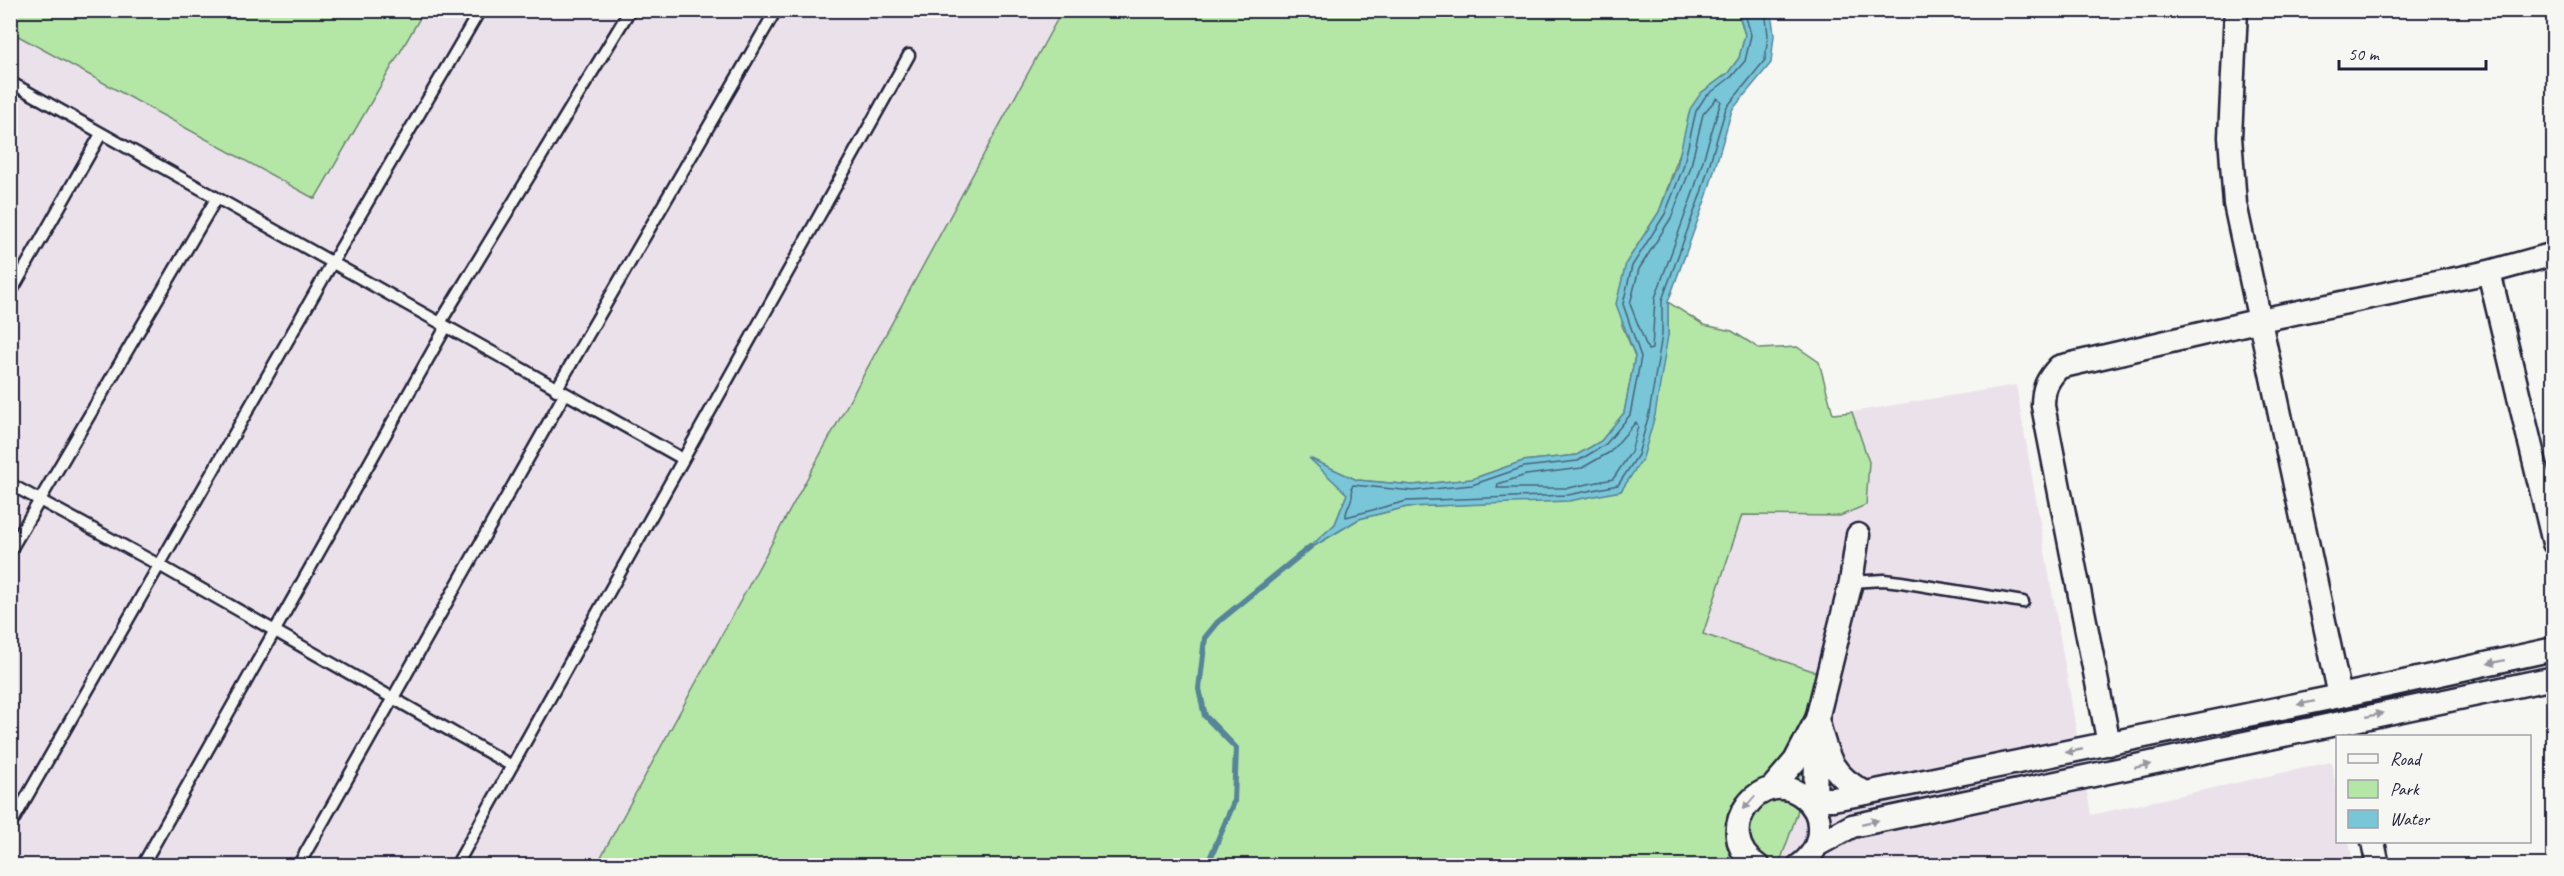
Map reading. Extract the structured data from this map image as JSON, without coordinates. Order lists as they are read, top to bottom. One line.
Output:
{"legend":["Road","Park","Water"],"scale_bar":"50 m"}
